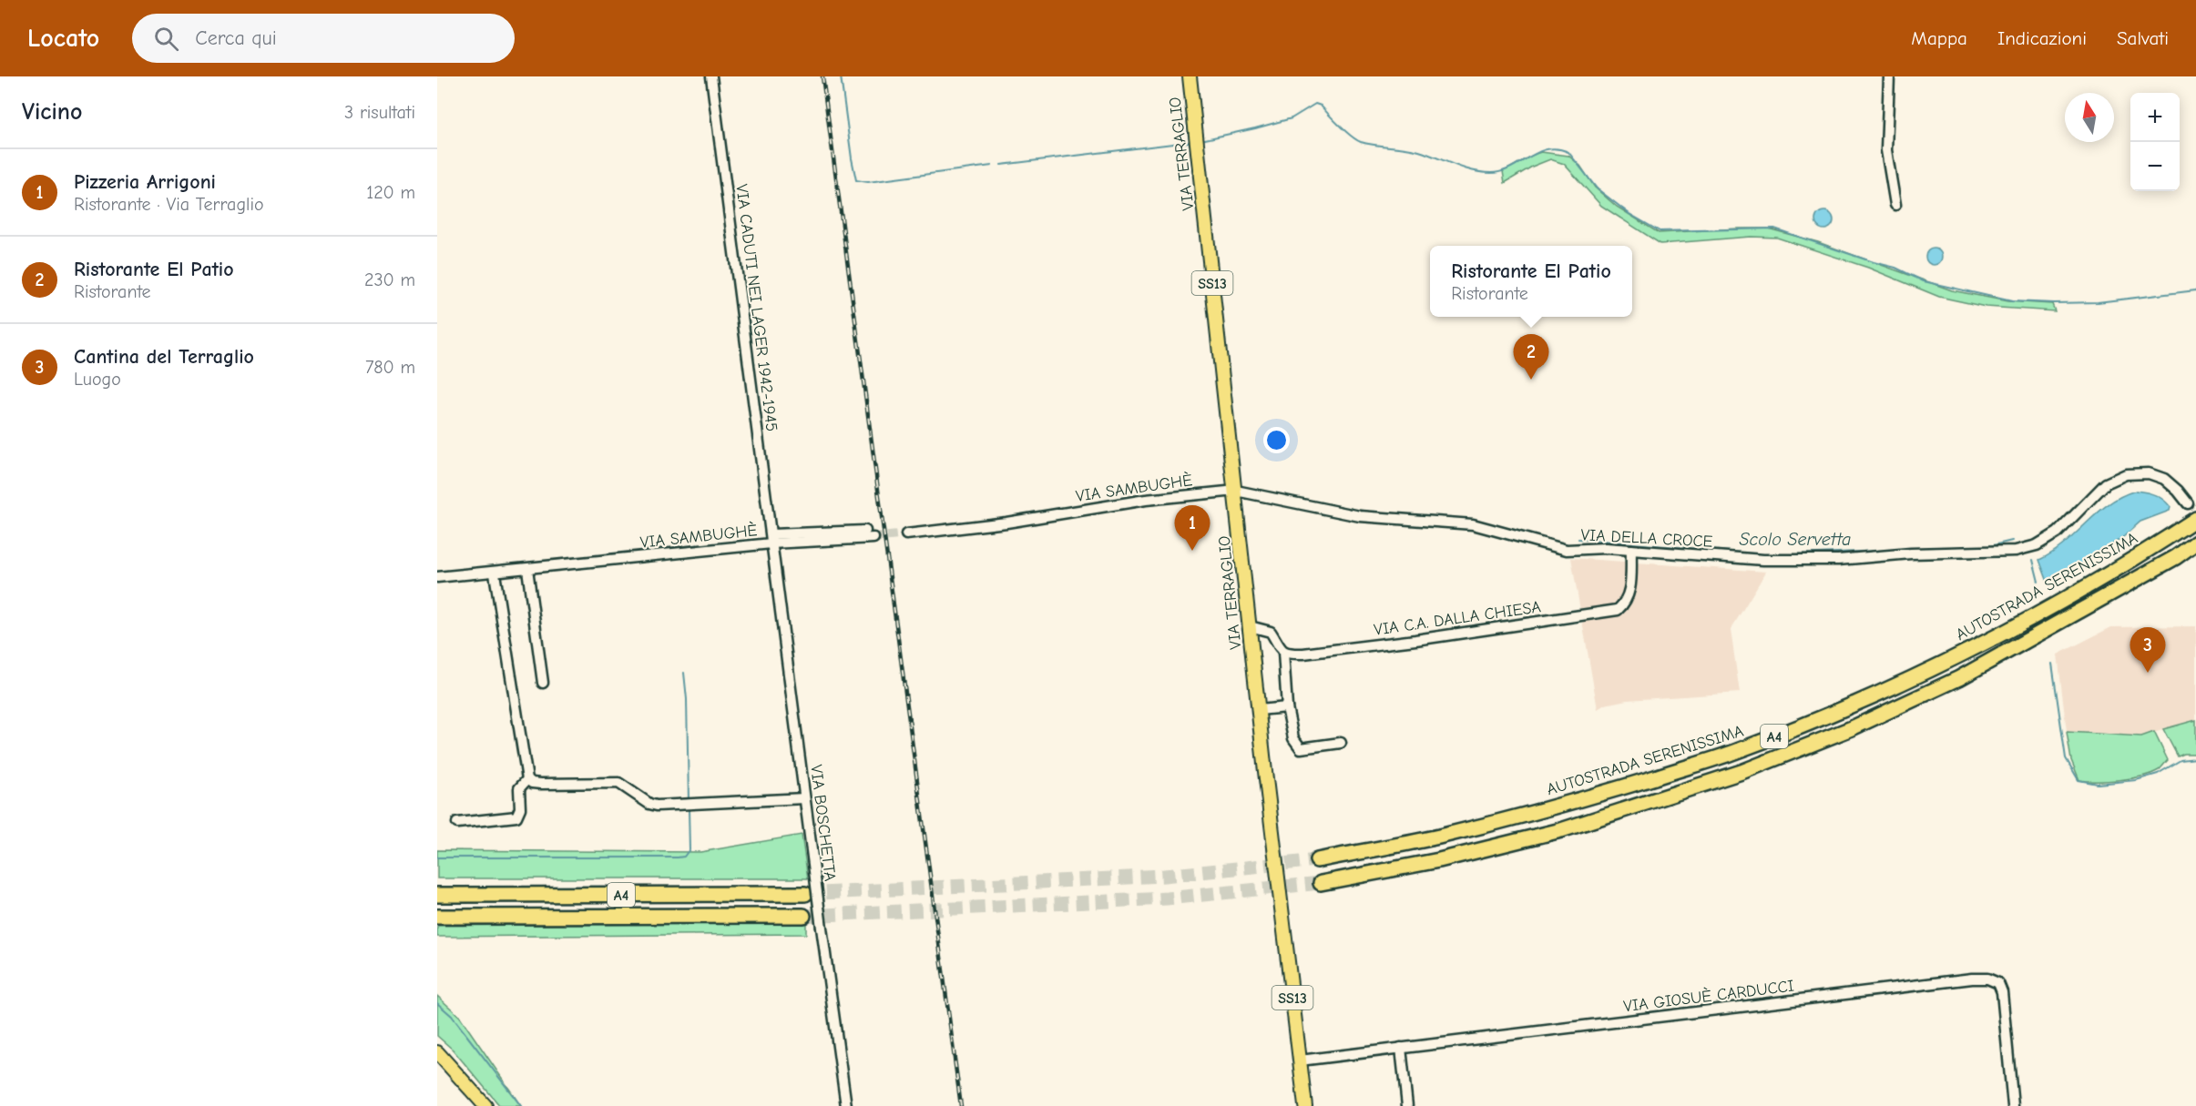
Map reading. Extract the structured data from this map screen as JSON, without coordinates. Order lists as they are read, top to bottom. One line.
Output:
{"streets":{"highway":["AUTOSTRADA SERENISSIMA","A4"],"main road":["VIA TERRAGLIO","SS13"],"street":["VIA CADUTI NEI LAGER 1942-1945","VIA SAMBUGHÈ","VIA DELLA CROCE","VIA C.A. DALLA CHIESA","VIA BOSCHETTA","VIA GIOSUÈ CARDUCCI"]},"crossings":[["VIA TERRAGLIO","VIA SAMBUGHÈ"],["VIA TERRAGLIO","VIA DELLA CROCE"],["VIA TERRAGLIO","VIA GIOSUÈ CARDUCCI"],["VIA CADUTI NEI LAGER 1942-1945","VIA SAMBUGHÈ"],["VIA CADUTI NEI LAGER 1942-1945","VIA BOSCHETTA"],["VIA SAMBUGHÈ","VIA DELLA CROCE"],["VIA SAMBUGHÈ","VIA BOSCHETTA"],["VIA DELLA CROCE","VIA C.A. DALLA CHIESA"]],"water":["Scolo Servetta"],"north":"top","page":{"header":"Locato","search":"Cerca qui","nav":["Mappa","Indicazioni","Salvati"],"heading":["Vicino","3 risultati"],"map_buttons":["+","−"],"list":[{"mark":"1","name":"Pizzeria Arrigoni","note":"Ristorante · Via Terraglio","value":"120 m"},{"mark":"2","name":"Ristorante El Patio","note":"Ristorante","value":"230 m"},{"mark":"3","name":"Cantina del Terraglio","note":"Luogo","value":"780 m"}],"popup":["Ristorante El Patio","Ristorante"],"pins":["2","1","3"]}}
